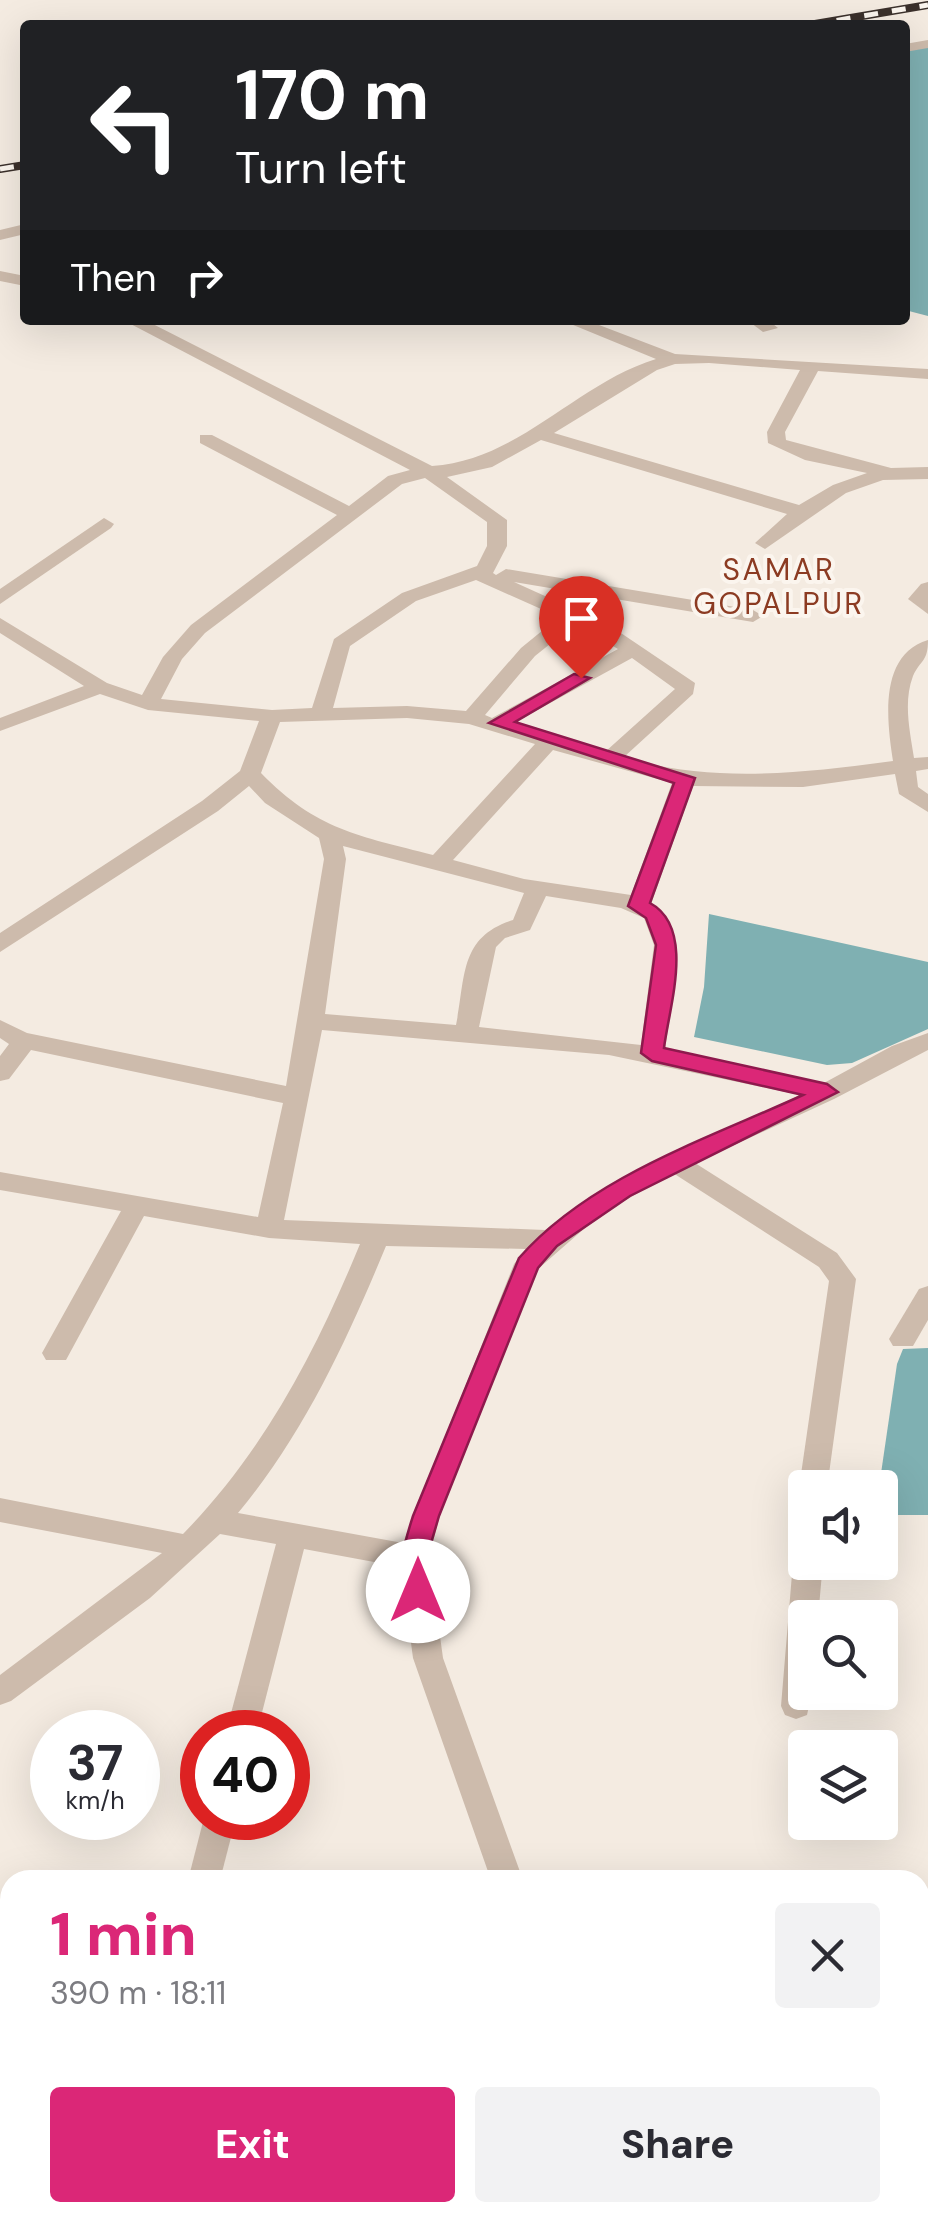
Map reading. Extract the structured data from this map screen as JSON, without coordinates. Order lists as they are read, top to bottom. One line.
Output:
{"districts":["SAMAR GOPALPUR"],"page":{"turn":["170 m","Turn left"],"then":"Then","speed":"37 km/h","limit":"40","heading":["1 min","390 m · 18:11"],"buttons":["Exit","Share"]}}
